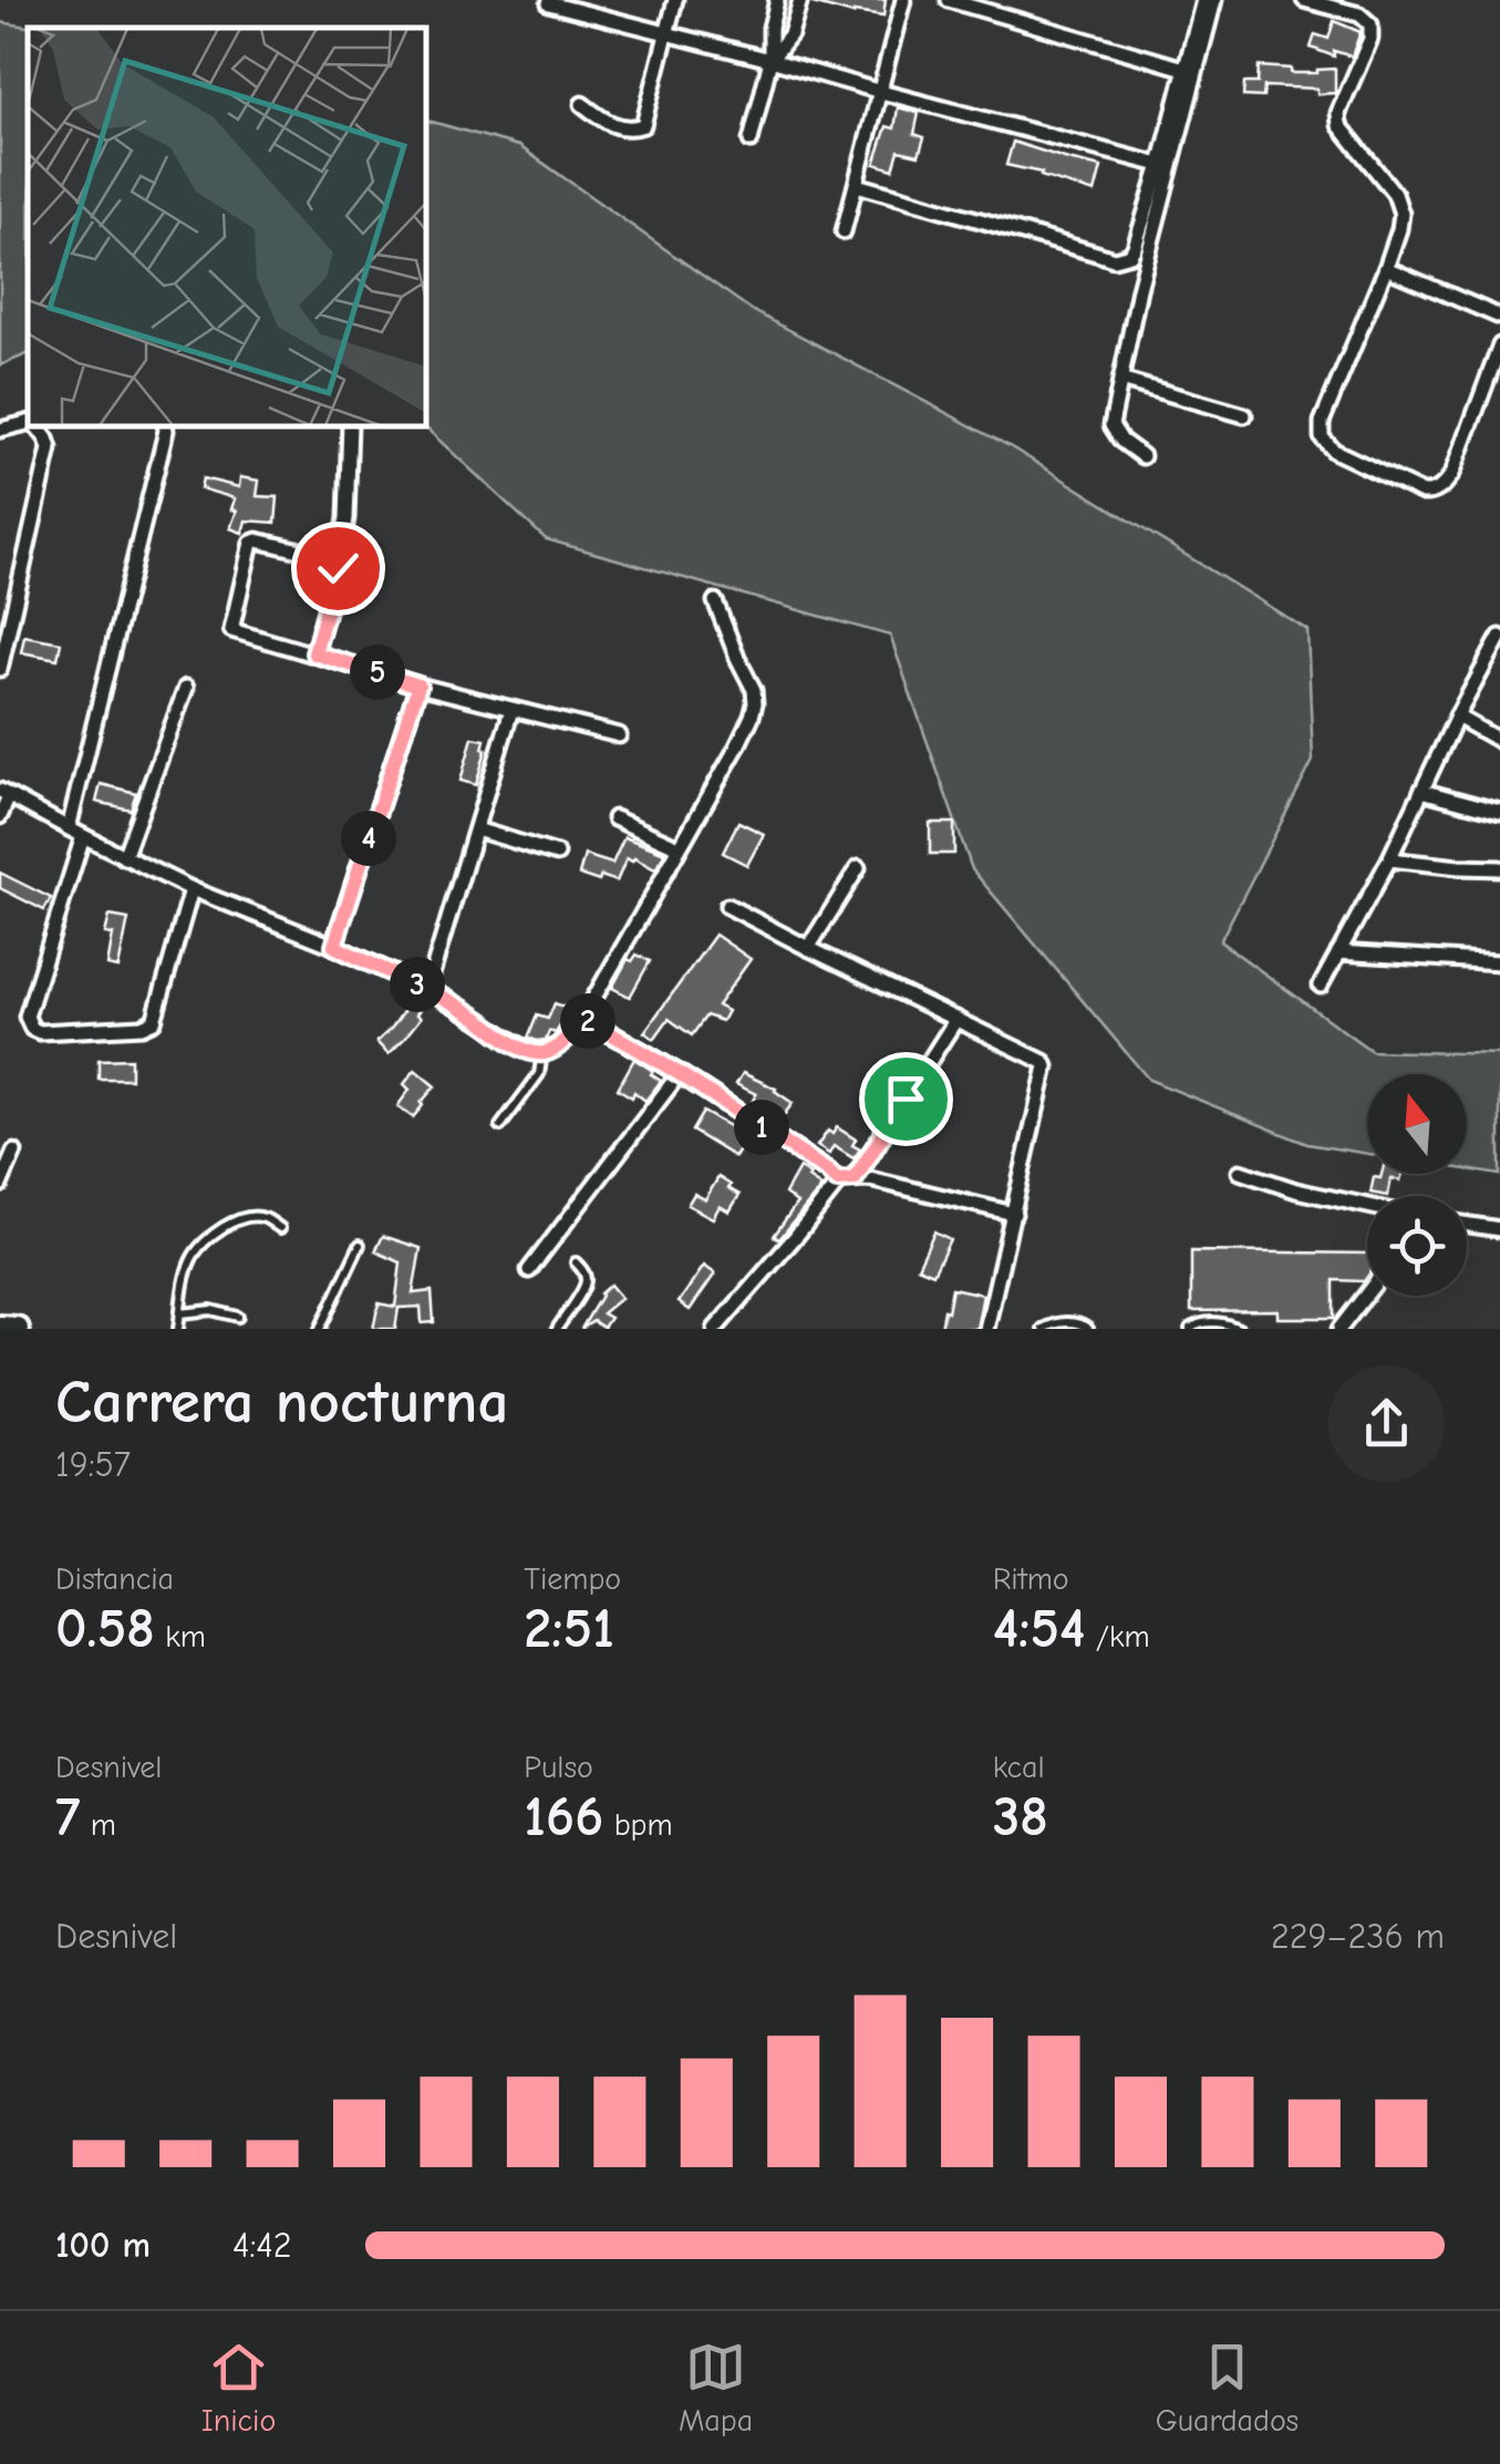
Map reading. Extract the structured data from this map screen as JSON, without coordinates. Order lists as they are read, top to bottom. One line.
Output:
{"north":"top","page":{"pins":["5","4","3","2","1"],"heading":["Carrera nocturna","19:57"],"stats":[["Distancia","0.58 km"],["Tiempo","2:51"],["Ritmo","4:54 /km"],["Desnivel","7 m"],["Pulso","166 bpm"],["kcal","38"]],"chart":["Desnivel","229–236 m"],"list":[{"name":"100 m","note":"4:42"}],"tabs":["Inicio","Mapa","Guardados"]}}
